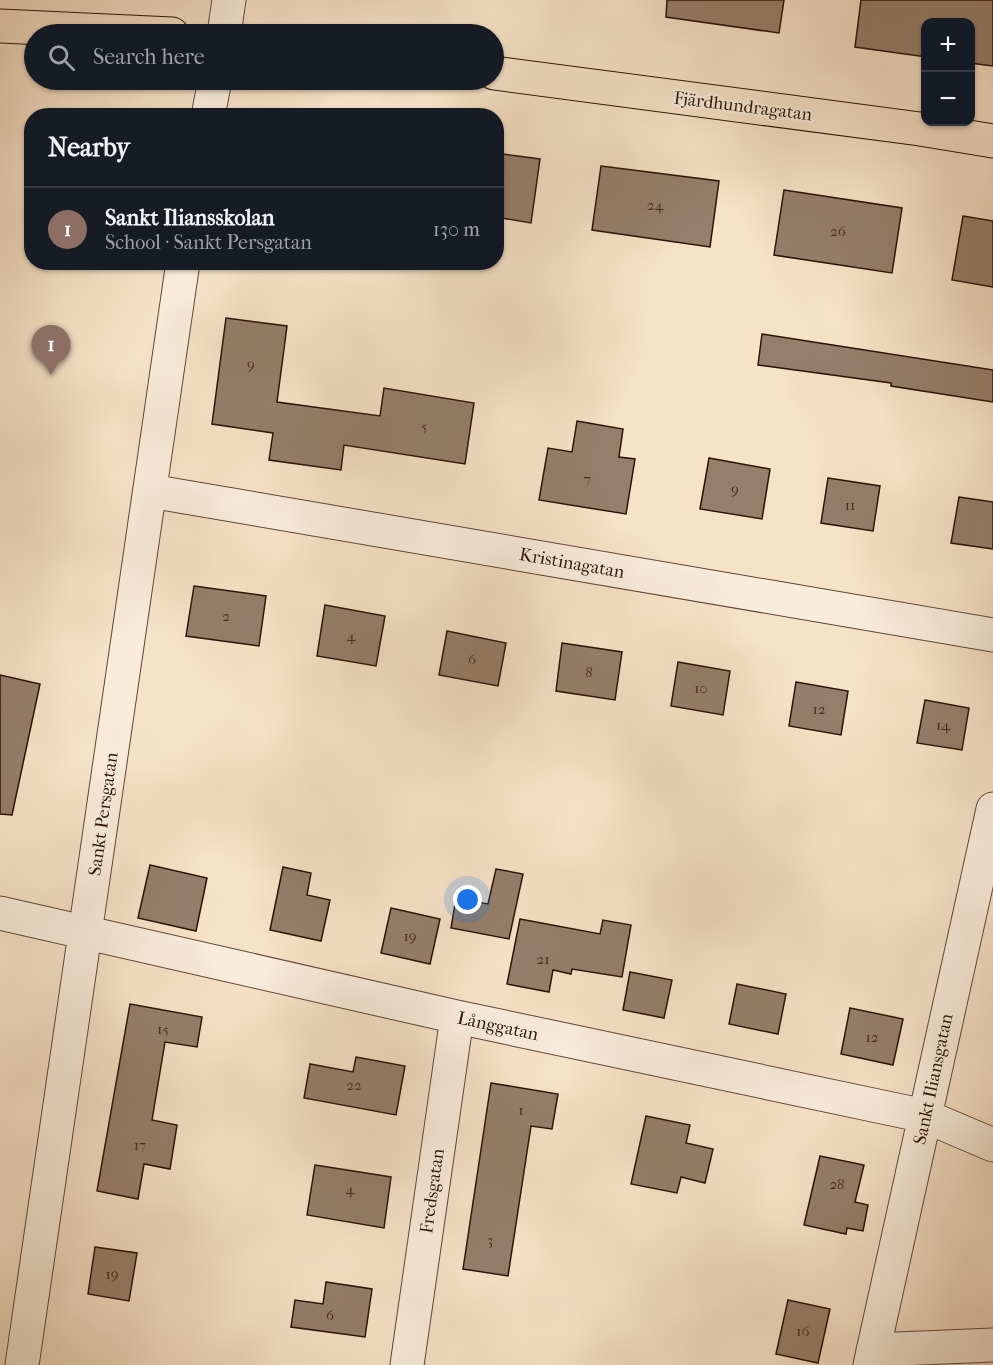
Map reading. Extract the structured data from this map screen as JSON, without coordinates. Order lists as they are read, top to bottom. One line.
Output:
{"streets":{"main road":["Fjärdhundragatan"],"street":["Kristinagatan","Sankt Persgatan","Långgatan","Sankt Iliansgatan","Fredsgatan"]},"crossings":[["Kristinagatan","Sankt Persgatan"],["Sankt Persgatan","Långgatan"],["Långgatan","Sankt Iliansgatan"],["Långgatan","Fredsgatan"]],"house_numbers":["24","26","9","5","7","9","11","2","4","6","8","10","12","14","19","21","15","12","22","1","17","28","4","3","19","6","16"],"page":{"map_buttons":["+","−"],"search":"Search here","heading":"Nearby","list":[{"mark":"1","name":"Sankt Iliansskolan","note":"School · Sankt Persgatan","value":"130 m"}],"pins":"1"}}
